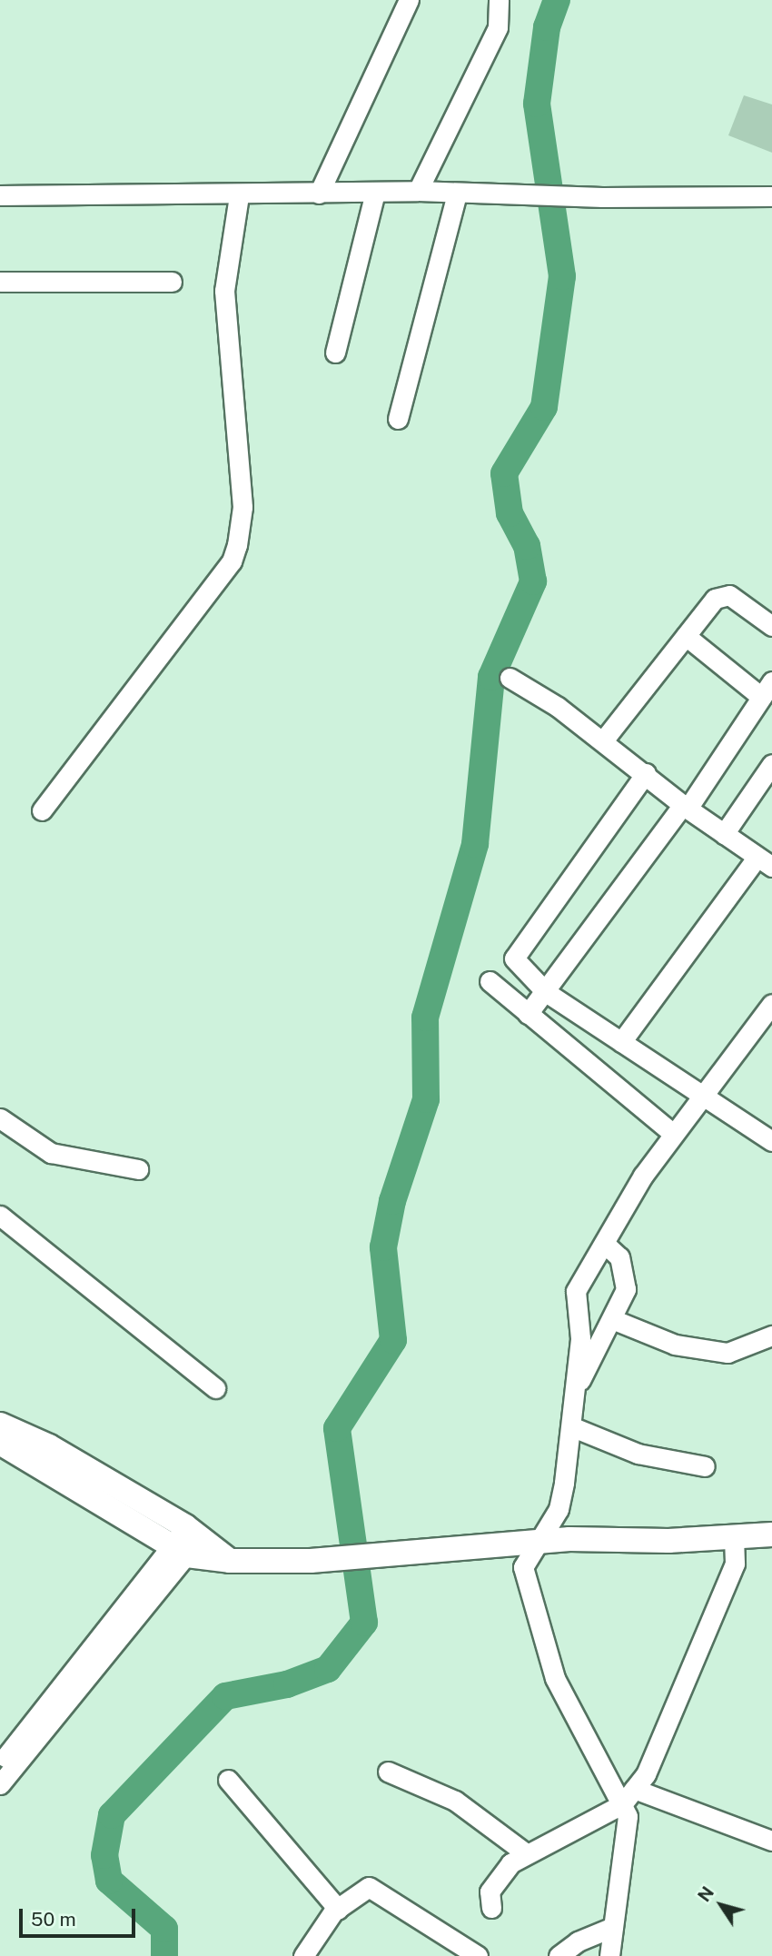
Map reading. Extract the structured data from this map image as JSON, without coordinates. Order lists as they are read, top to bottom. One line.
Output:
{"scale_bar":"50 m","north":"top left"}
